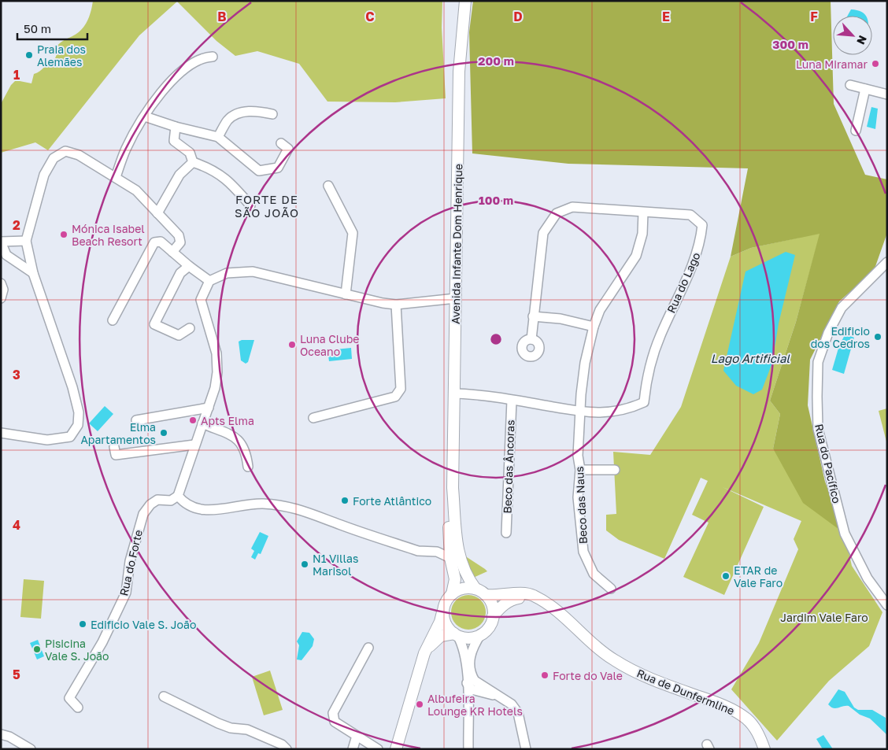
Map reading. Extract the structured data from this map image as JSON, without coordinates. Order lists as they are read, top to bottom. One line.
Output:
{"streets":{"street":["Avenida Infante Dom Henrique","Rua do Lago","Rua do Pacífico","Beco das Âncoras","Beco das Naus","Rua do Forte","Rua de Dunfermline"]},"crossings":[["Avenida Infante Dom Henrique","Rua do Lago"],["Rua do Lago","Beco das Âncoras"],["Rua do Lago","Beco das Naus"]],"districts":["FORTE DE SÃO JOÃO"],"water":["Lago Artificial"],"parks":["Jardim Vale Faro"],"places":["Praia dos Alemães","Luna Miramar","Mónica Isabel Beach Resort","Edificio dos Cedros","Luna Clube Oceano","Apts Elma","Elma Apartamentos","Forte Atlântico","N1 Villas Marisol","ETAR de Vale Faro","Edificio Vale S. João","Pisicina Vale S. João","Forte do Vale","Albufeira Lounge KR Hotels"],"scale_bar":"50 m","north":"bottom right","grid":{"columns":["B","C","D","E","F"],"rows":["1","2","3","4","5"]},"rings":["300 m","200 m","100 m"]}
